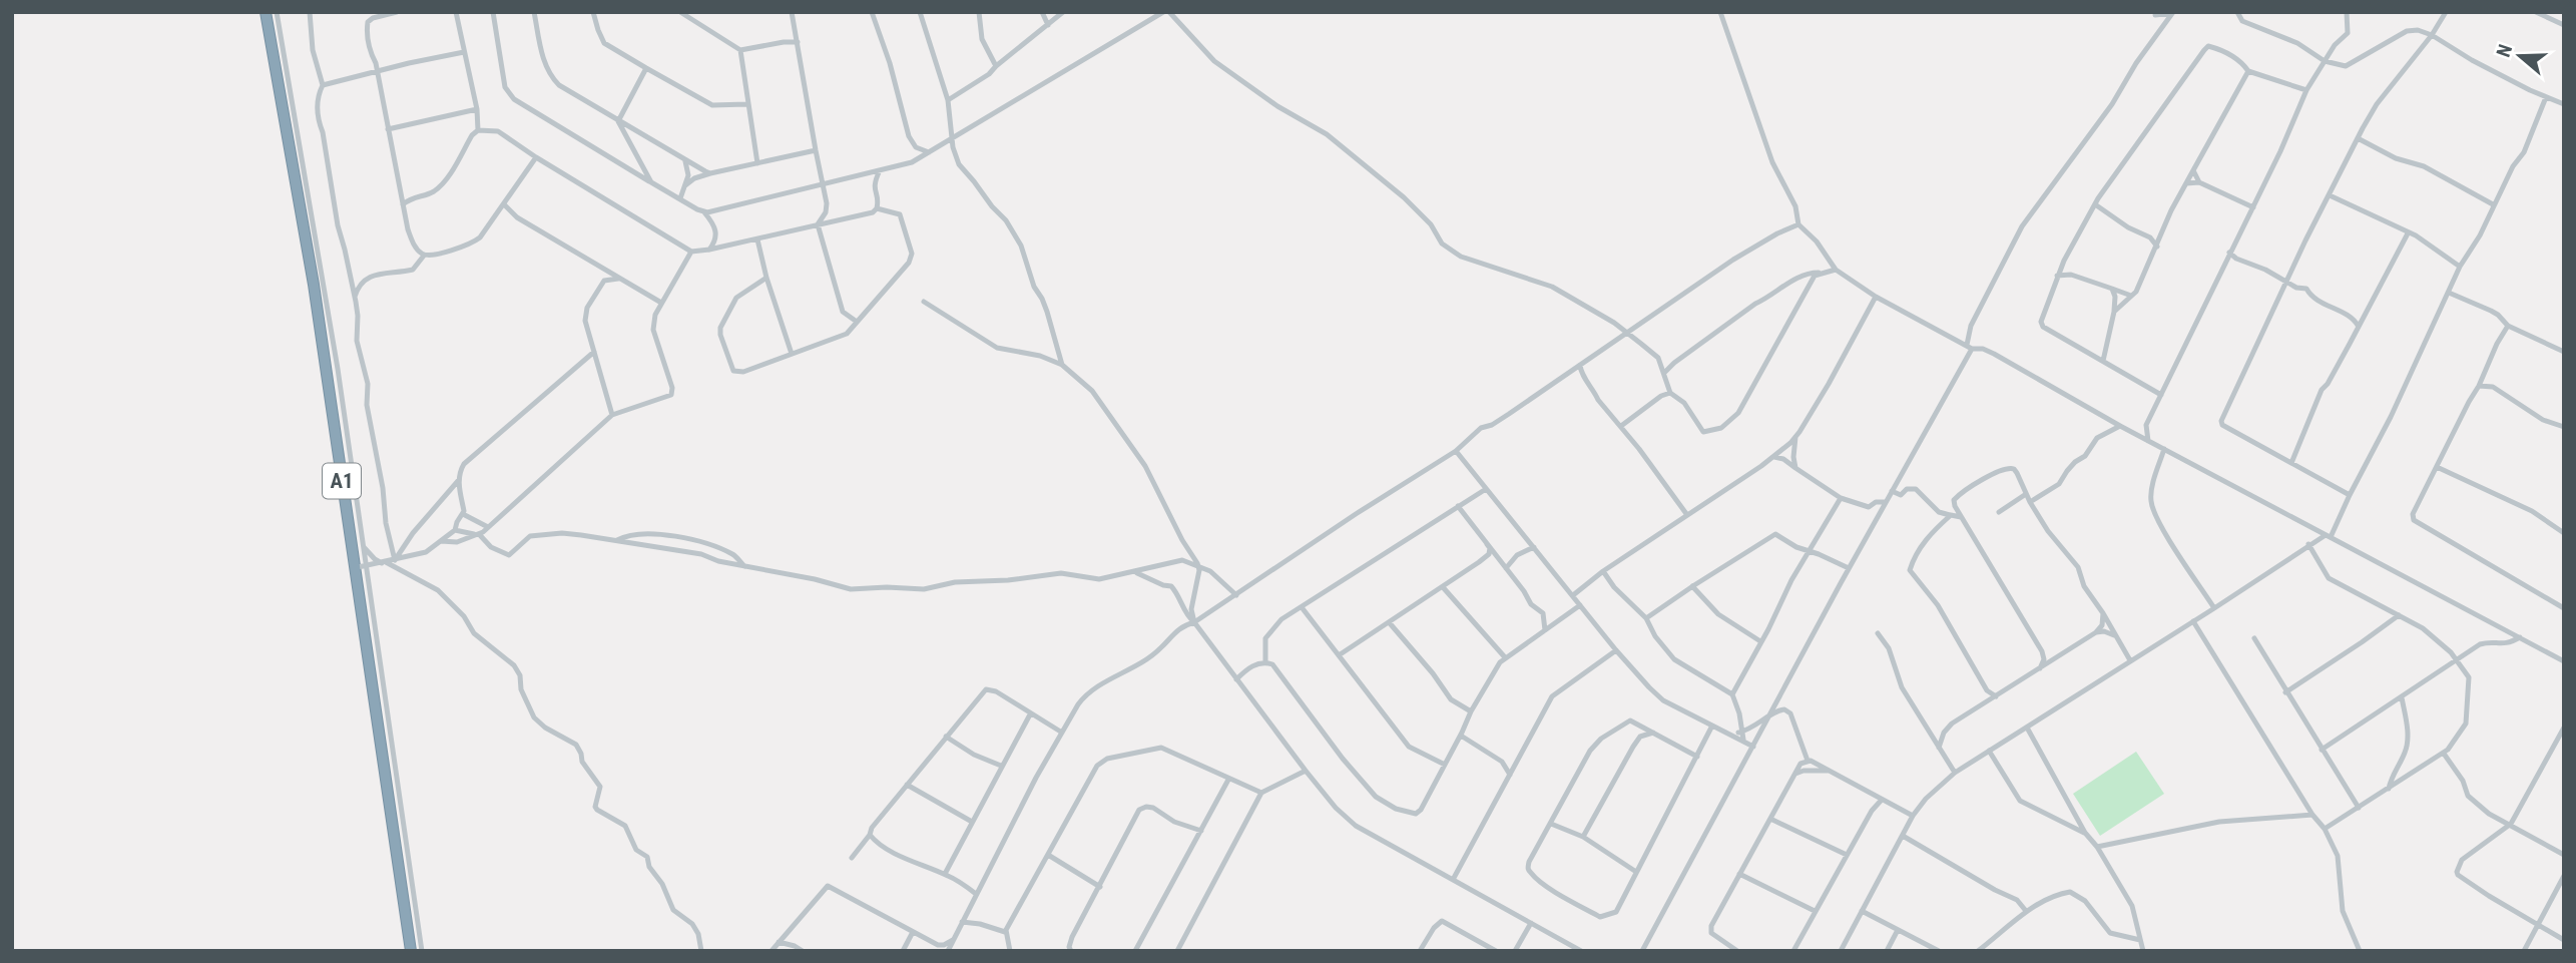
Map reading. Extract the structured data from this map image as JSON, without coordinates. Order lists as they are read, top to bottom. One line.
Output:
{"streets":{"highway":["A1"]},"north":"left"}
